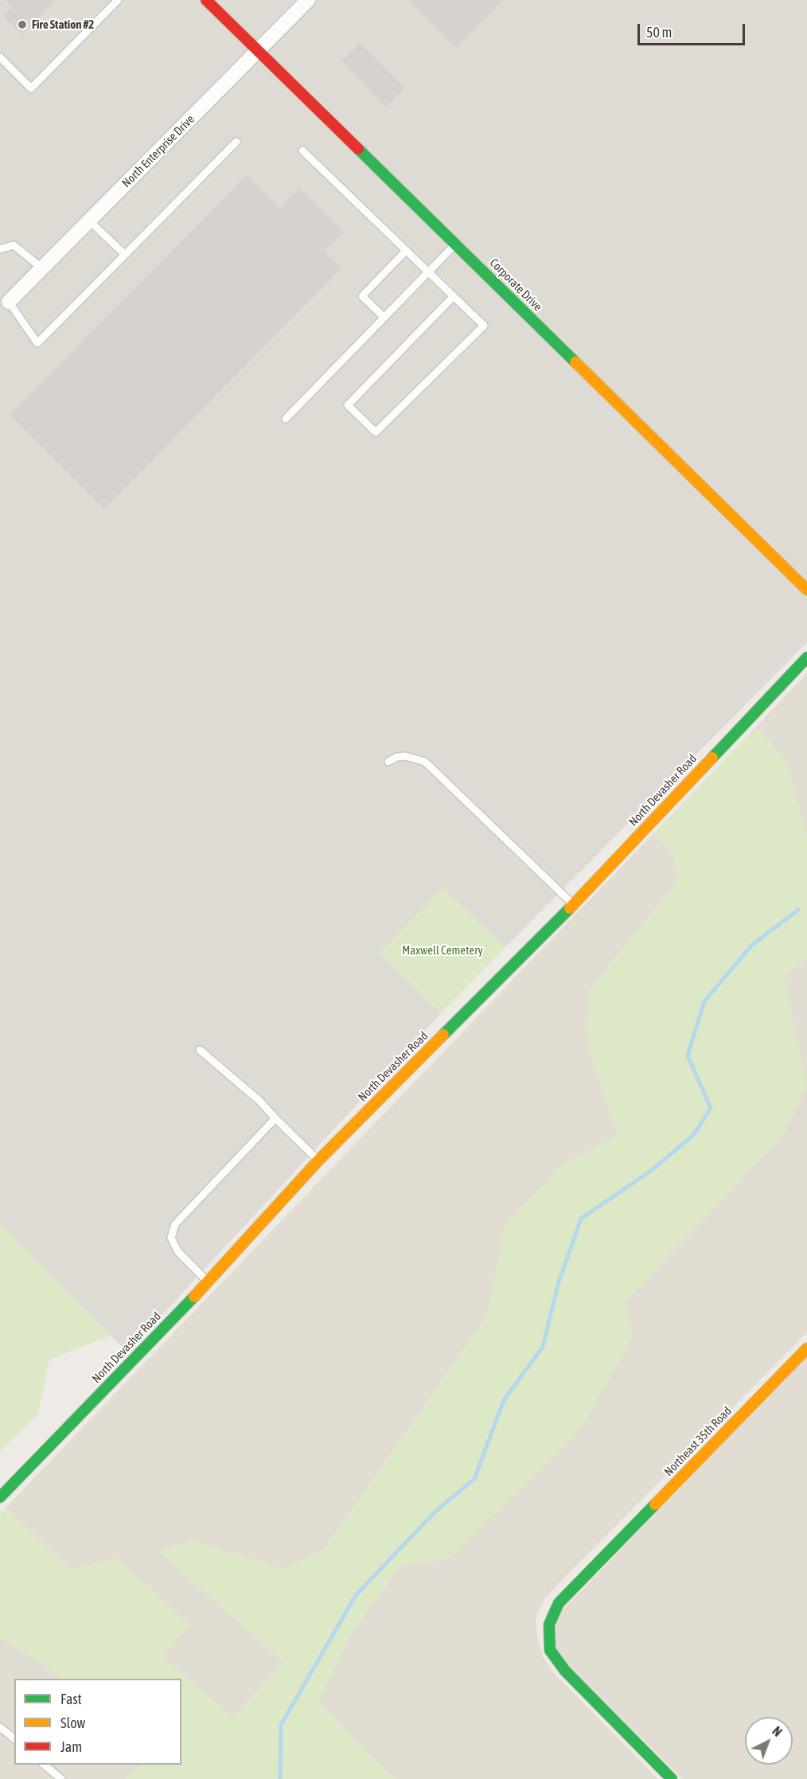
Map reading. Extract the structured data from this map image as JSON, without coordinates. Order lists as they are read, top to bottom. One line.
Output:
{"streets":{"street":["North Enterprise Drive","Corporate Drive","North Devasher Road","Northeast 35th Road"]},"crossings":[["North Enterprise Drive","Corporate Drive"]],"parks":["Maxwell Cemetery"],"places":["Fire Station #2"],"legend":["Fast","Slow","Jam"],"scale_bar":"50 m","north":"top right"}
